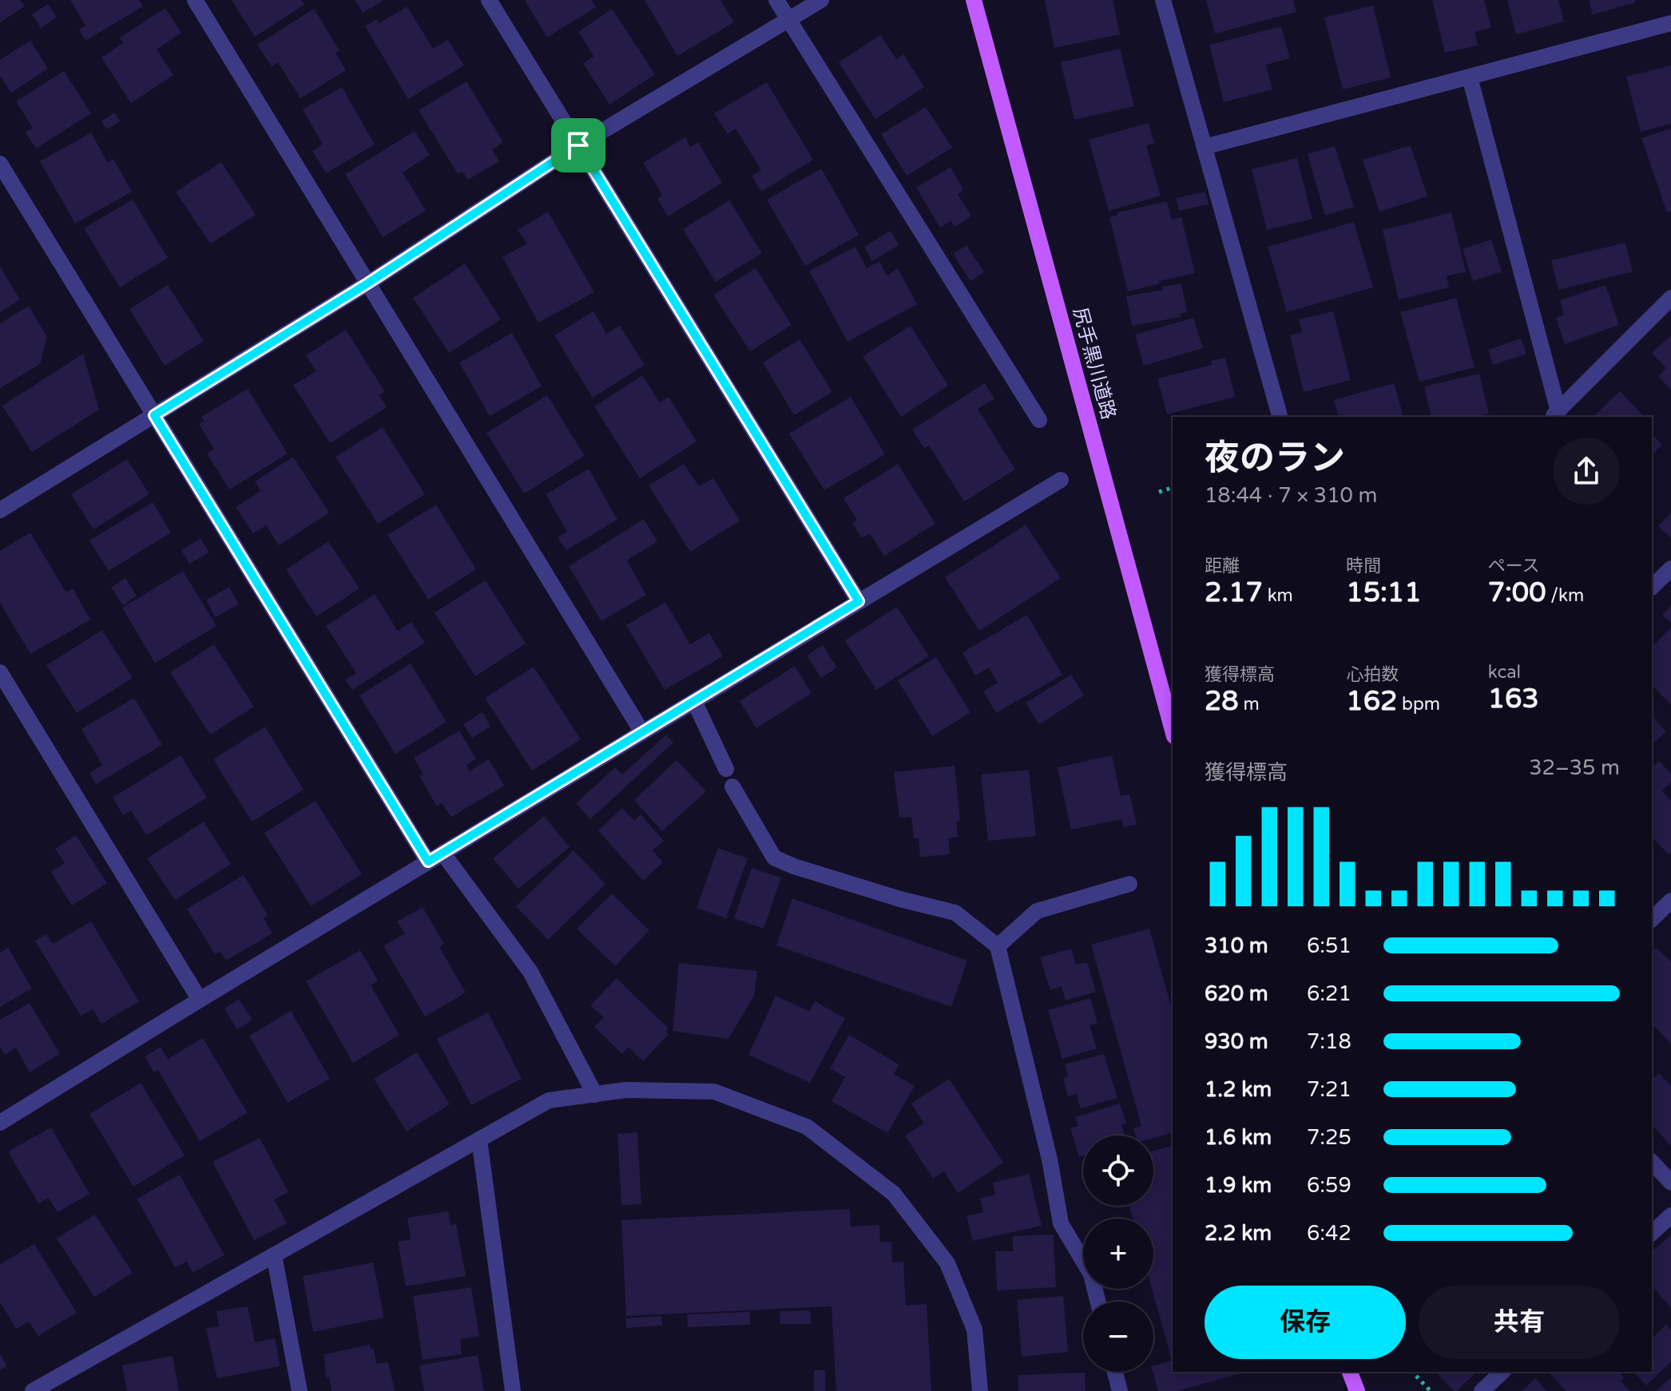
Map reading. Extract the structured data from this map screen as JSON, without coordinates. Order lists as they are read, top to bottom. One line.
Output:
{"streets":{"main road":["尻手黒川道路"]},"page":{"heading":["夜のラン","18:44 · 7 × 310 m"],"stats":[["距離","2.17 km"],["時間","15:11"],["ペース","7:00 /km"],["獲得標高","28 m"],["心拍数","162 bpm"],["kcal","163"]],"chart":["獲得標高","32–35 m"],"list":[{"name":"310 m","note":"6:51"},{"name":"620 m","note":"6:21"},{"name":"930 m","note":"7:18"},{"name":"1.2 km","note":"7:21"},{"name":"1.6 km","note":"7:25"},{"name":"1.9 km","note":"6:59"},{"name":"2.2 km","note":"6:42"}],"map_buttons":["+","−"],"buttons":["保存","共有"]}}
